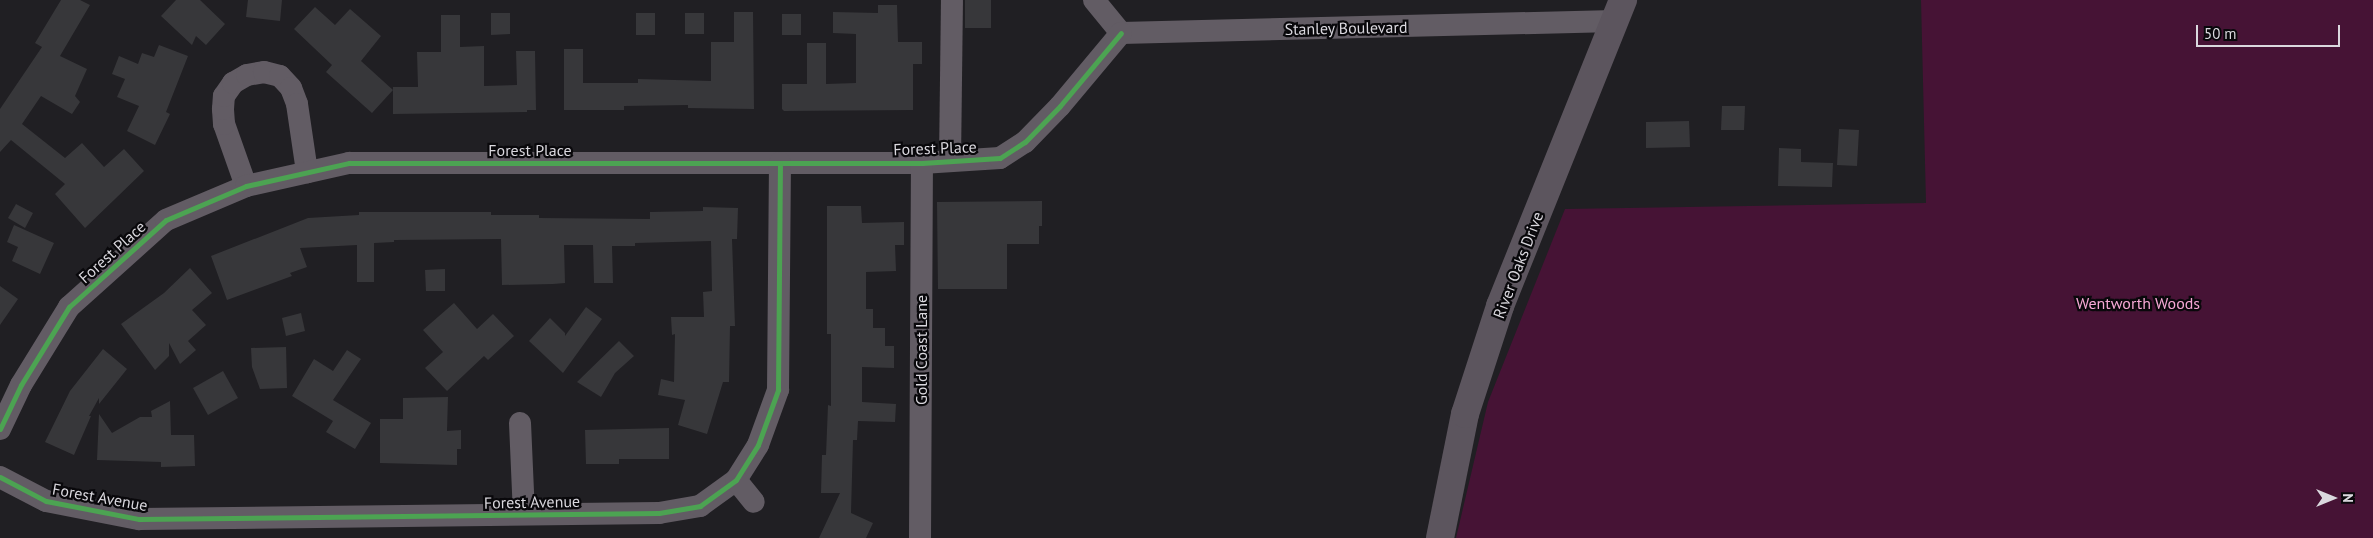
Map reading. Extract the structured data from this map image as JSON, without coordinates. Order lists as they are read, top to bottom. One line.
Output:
{"streets":{"main road":["River Oaks Drive"],"street":["Stanley Boulevard","Forest Place","Gold Coast Lane","Forest Avenue"]},"crossings":[["Stanley Boulevard","Forest Place"],["Stanley Boulevard","River Oaks Drive"],["Forest Place","Gold Coast Lane"],["Forest Place","Forest Avenue"]],"parks":["Wentworth Woods"],"scale_bar":"50 m","north":"right"}
